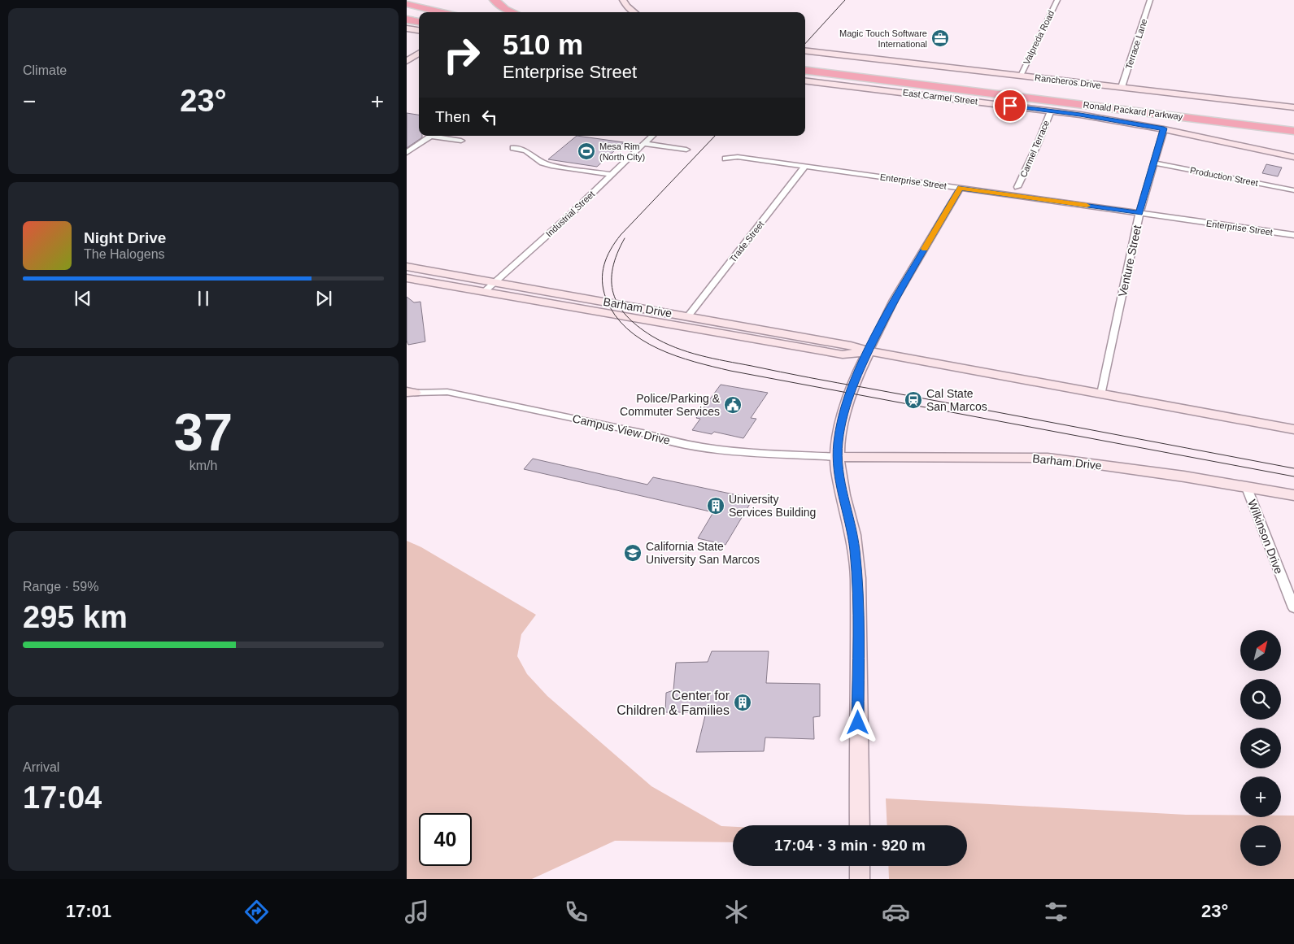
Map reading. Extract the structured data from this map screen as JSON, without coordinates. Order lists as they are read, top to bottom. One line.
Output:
{"streets":{"highway":["Ronald Packard Parkway"],"main road":["Rancheros Drive","East Carmel Street","Barham Drive"],"street":["Valpreda Road","Terrace Lane","Carmel Terrace","Production Street","Enterprise Street","Industrial Street","Trade Street","Venture Street","Campus View Drive","Wilkinson Drive"]},"crossings":[["Valpreda Road","Rancheros Drive"],["Terrace Lane","Rancheros Drive"],["East Carmel Street","Carmel Terrace"],["East Carmel Street","Venture Street"],["Production Street","Venture Street"],["Enterprise Street","Trade Street"],["Enterprise Street","Venture Street"],["Industrial Street","Barham Drive"],["Trade Street","Barham Drive"],["Venture Street","Barham Drive"],["Barham Drive","Campus View Drive"],["Barham Drive","Wilkinson Drive"]],"places":{"office":["Magic Touch Software International"],"sports":["Mesa Rim (North City)"],"station":["Cal State San Marcos"],"public building":["Police/Parking & Commuter Services"],"building":["University Services Building","Center for Children & Families"],"school or university":["California State University San Marcos"]},"north":"top right","page":{"tile":["Climate",["37","km/h"],["Range · 59%","295 km"],["Arrival","17:04"]],"turn":["510 m","Enterprise Street"],"heat":["−","23°","+"],"then":"Then","song":["Night Drive","The Halogens"],"map_buttons":["+","−"],"limit":"40","trip":"17:04 · 3 min · 920 m","tabs":["17:01","23°"]}}
